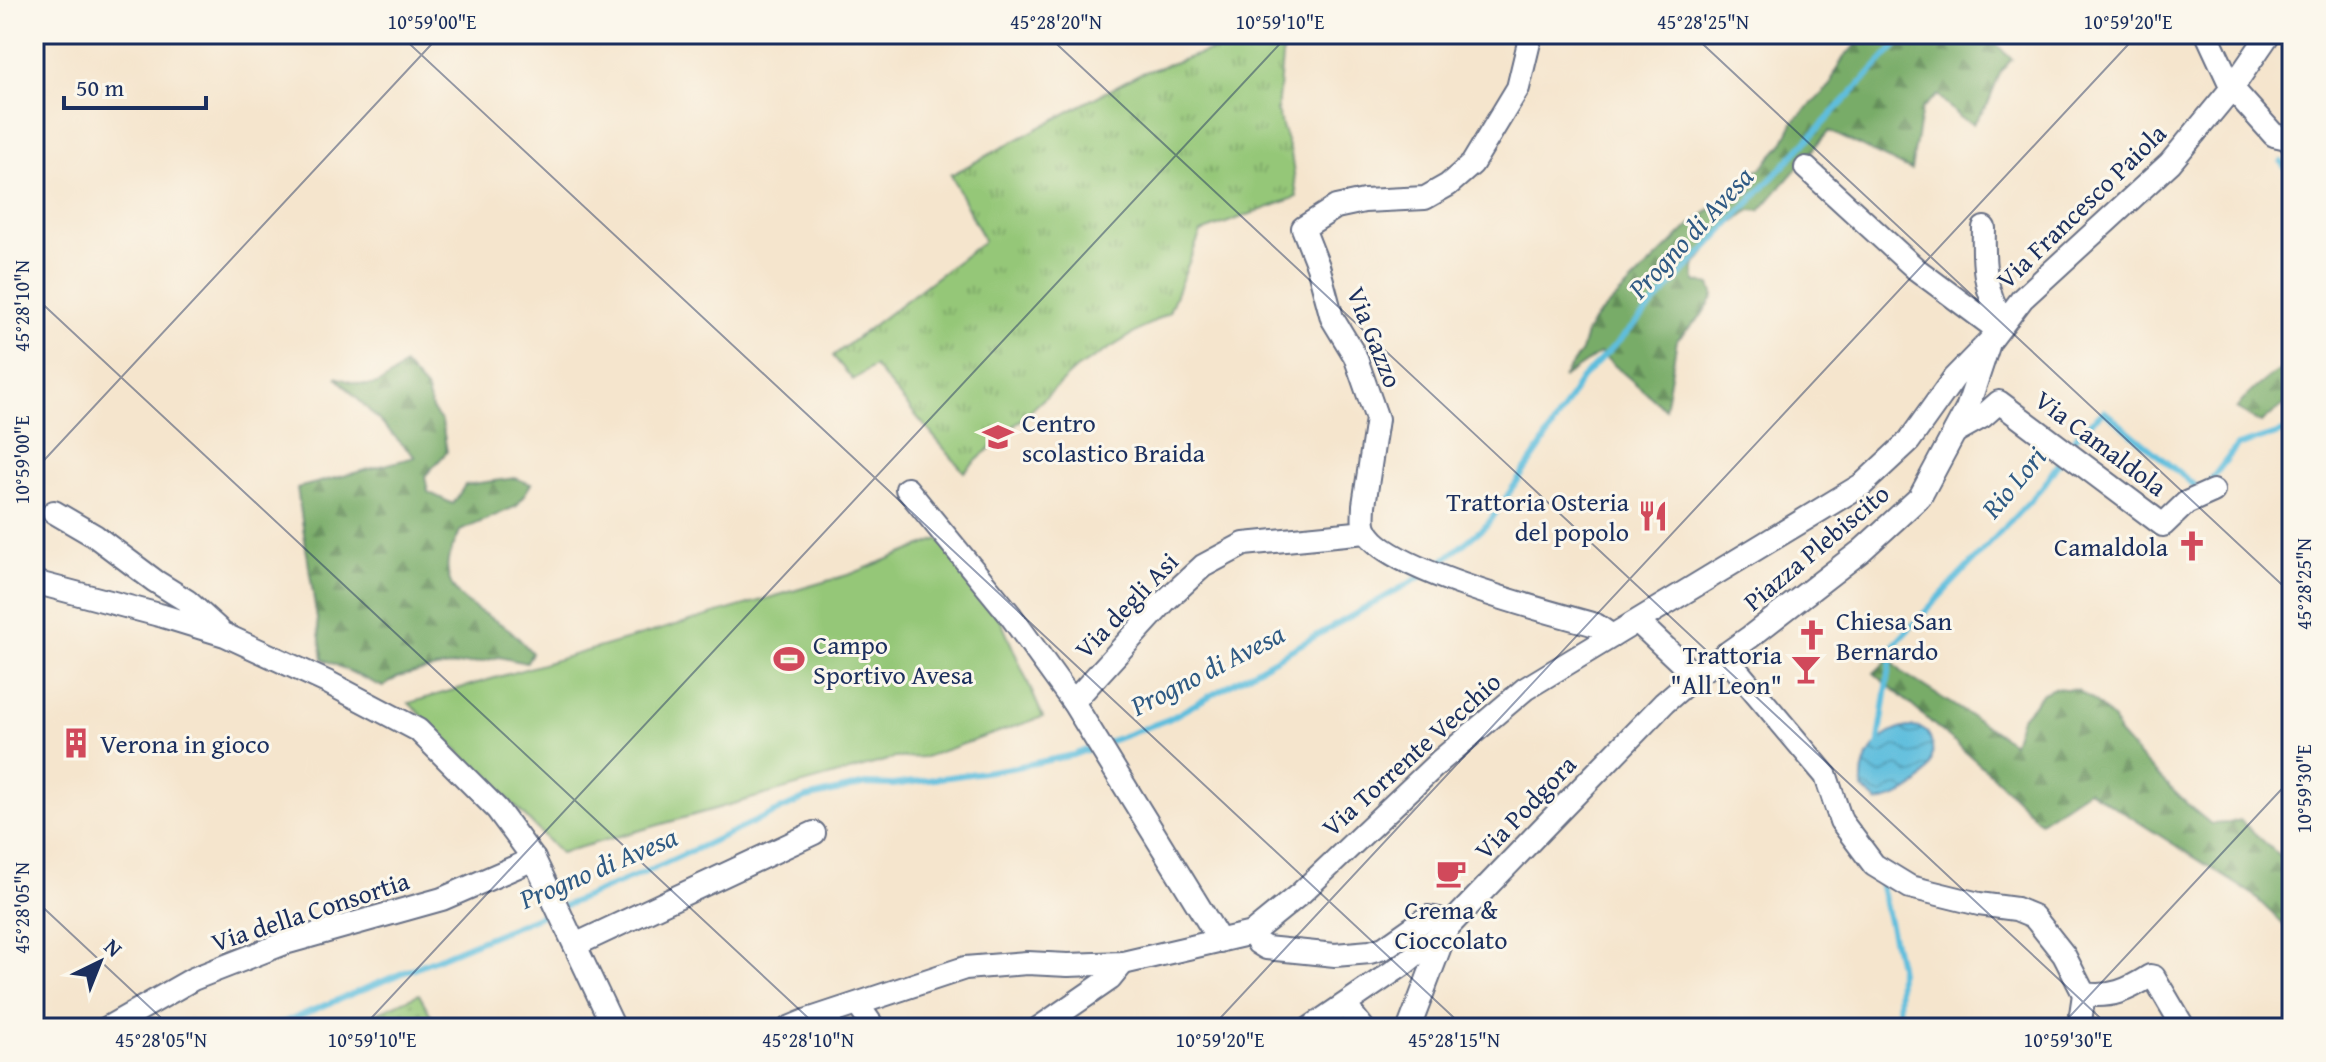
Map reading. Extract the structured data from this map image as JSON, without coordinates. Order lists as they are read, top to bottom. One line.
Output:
{"streets":{"street":["Via Francesco Paiola","Via Gazzo","Via Camaldola","Piazza Plebiscito","Via degli Asi","Via Torrente Vecchio","Via Podgora","Via della Consortia"]},"crossings":[["Via Francesco Paiola","Piazza Plebiscito"],["Via Francesco Paiola","Via Torrente Vecchio"],["Via Gazzo","Via degli Asi"],["Via Camaldola","Piazza Plebiscito"],["Piazza Plebiscito","Via Torrente Vecchio"],["Piazza Plebiscito","Via Podgora"],["Via degli Asi","Via Torrente Vecchio"]],"water":["Progno di Avesa","Rio Lori"],"places":{"school or university":["Centro scolastico Braida"],"restaurant":["Trattoria Osteria del popolo"],"church":["Camaldola","Chiesa San Bernardo"],"sports":["Campo Sportivo Avesa"],"bar":["Trattoria \"All Leon\""],"building":["Verona in gioco"],"cafe":["Crema & Cioccolato"]},"scale_bar":"50 m","north":"top right","coordinates":["10°59'00\"E","45°28'20\"N","10°59'10\"E","45°28'25\"N","10°59'20\"E","45°28'10\"N","10°59'30\"E","45°28'05\"N","45°28'15\"N"]}
